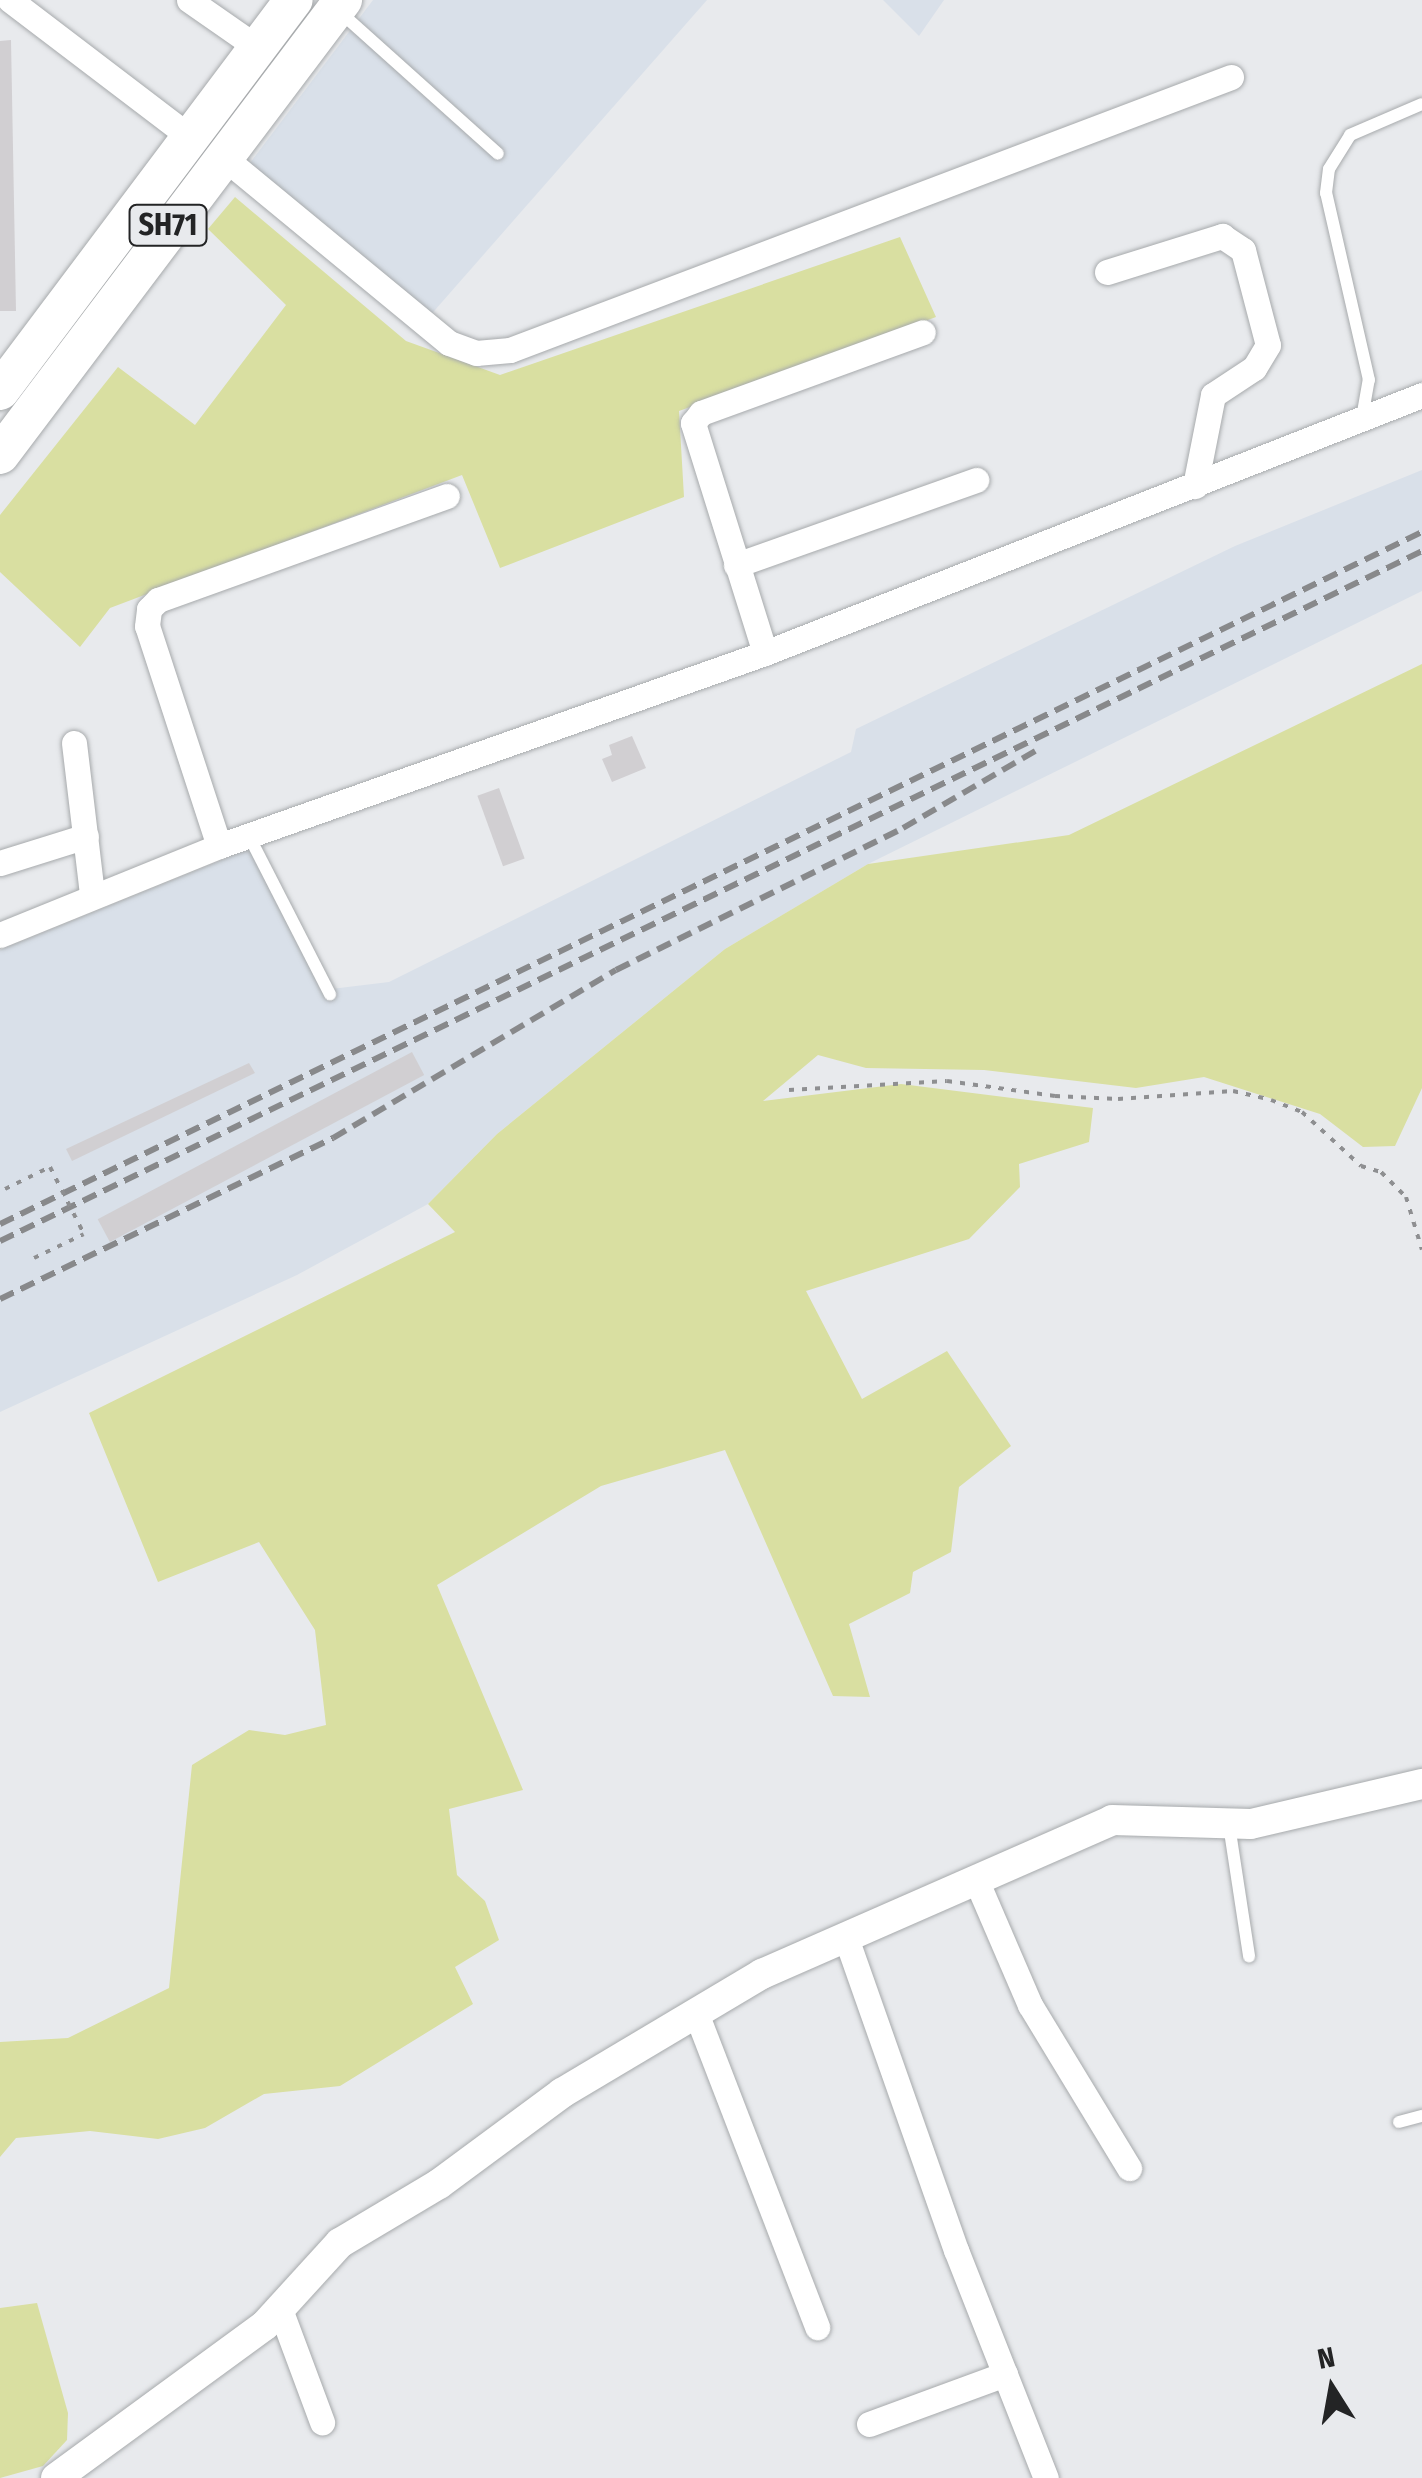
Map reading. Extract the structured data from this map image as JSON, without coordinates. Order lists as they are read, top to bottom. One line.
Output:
{"streets":{"main road":["SH71"]},"north":"top"}
